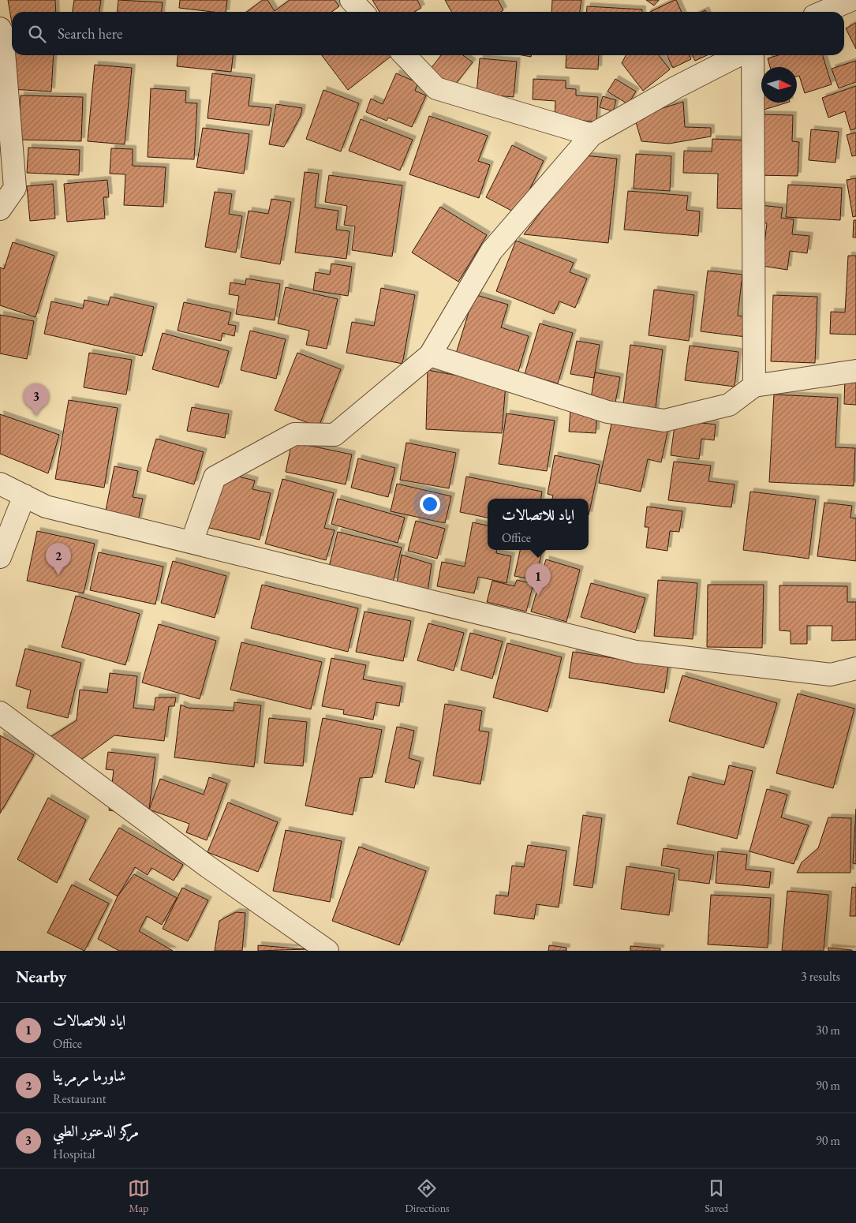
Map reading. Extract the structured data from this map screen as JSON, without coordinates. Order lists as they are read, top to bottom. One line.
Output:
{"north":"right","page":{"search":"Search here","pins":["3","2","1"],"popup":["اياد للاتصالات","Office"],"heading":["Nearby","3 results"],"list":[{"mark":"1","name":"اياد للاتصالات","note":"Office","value":"30 m"},{"mark":"2","name":"شاورما مرمريتا","note":"Restaurant","value":"90 m"},{"mark":"3","name":"مركز الدعتور الطبي","note":"Hospital","value":"90 m"}],"nav":["Map","Directions","Saved"]}}
